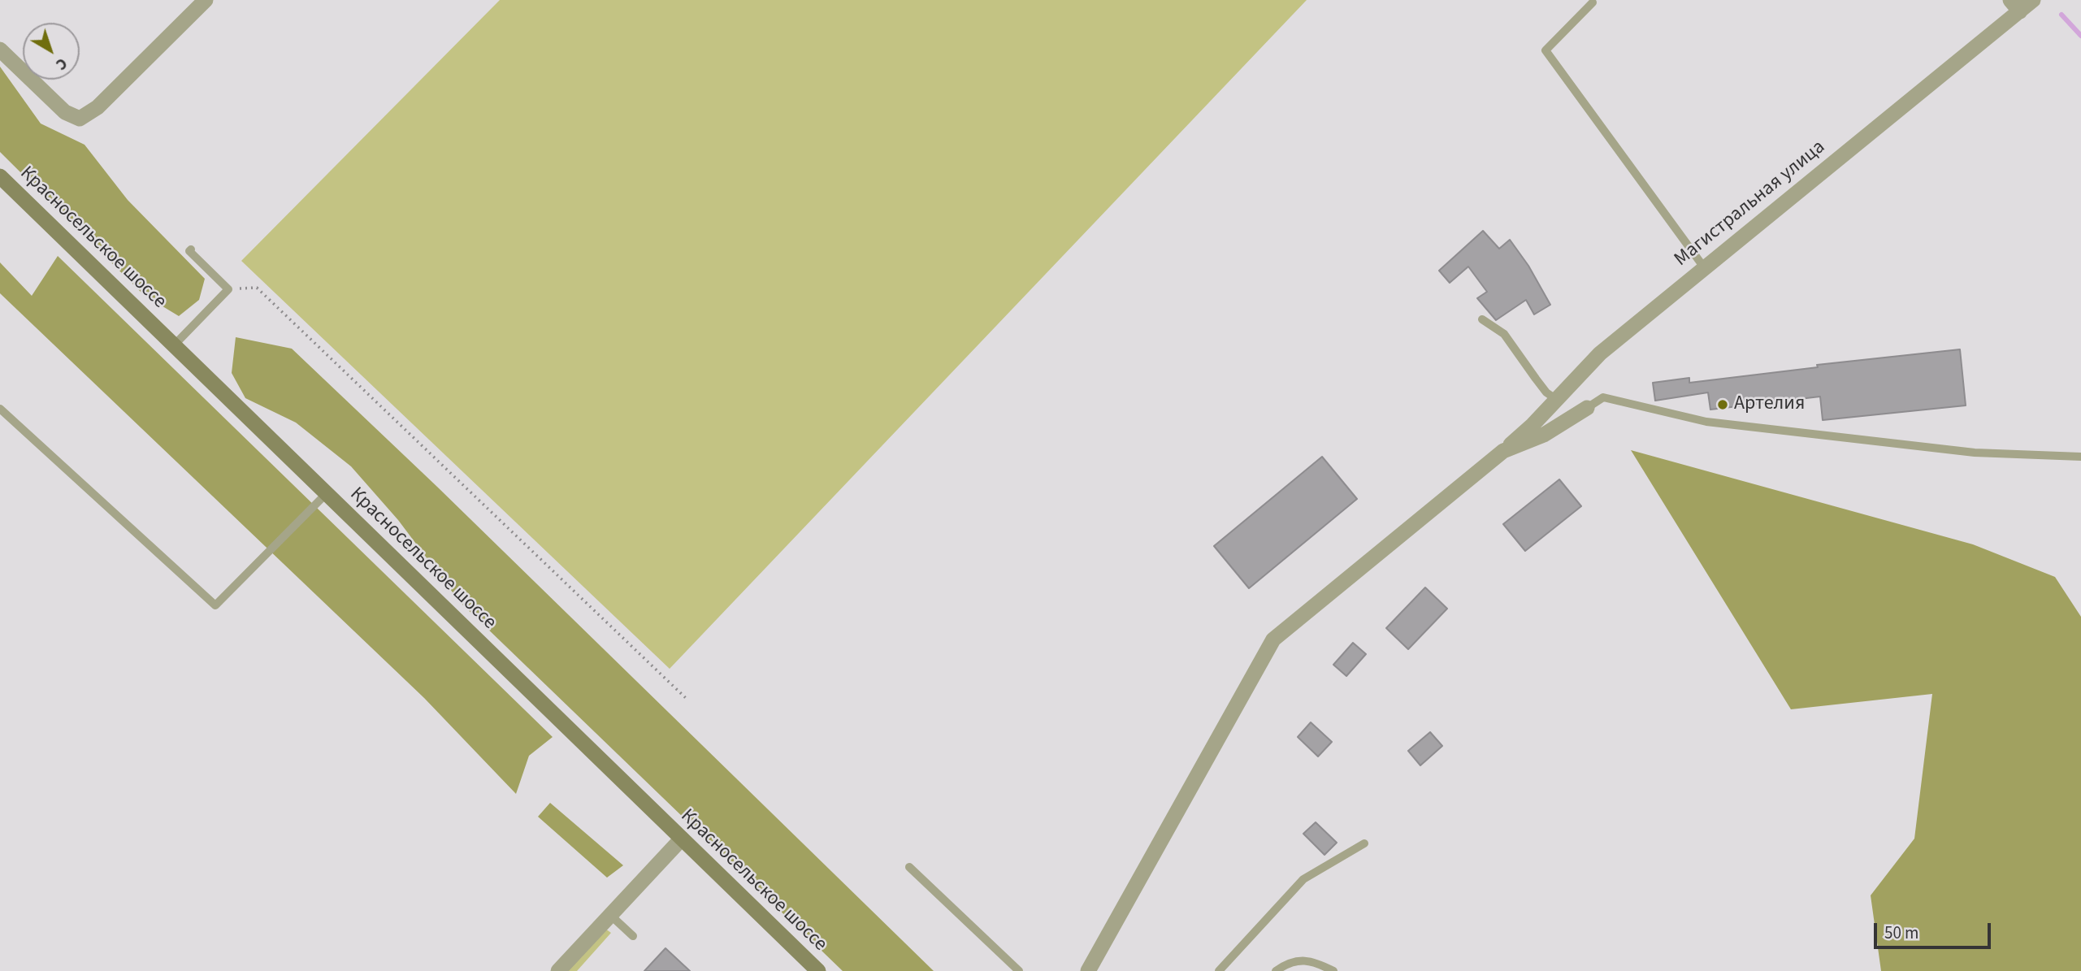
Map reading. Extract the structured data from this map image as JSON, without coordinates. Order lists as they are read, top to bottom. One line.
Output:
{"streets":{"main road":["Красносельское шоссе"],"street":["Магистральная улица"]},"places":["Артелия"],"scale_bar":"50 m","north":"bottom right"}
